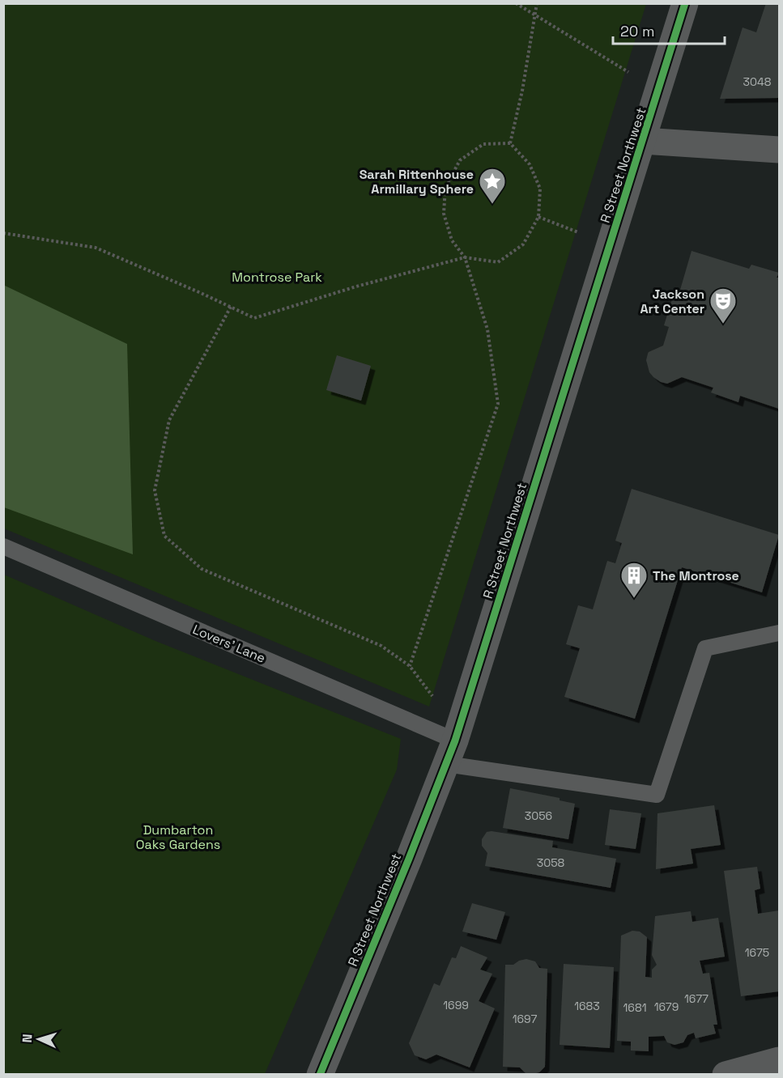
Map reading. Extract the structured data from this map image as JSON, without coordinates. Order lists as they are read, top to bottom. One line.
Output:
{"streets":{"street":["R Street Northwest"],"lane":["Lovers' Lane"]},"crossings":[["R Street Northwest","Lovers' Lane"]],"parks":["Montrose Park","Dumbarton Oaks Gardens"],"places":{"place":["Sarah Rittenhouse Armillary Sphere"],"theatre":["Jackson Art Center"],"building":["The Montrose"]},"house_numbers":["3048","3056","3058","1675","1677","1699","1683","1679","1681","1697"],"scale_bar":"20 m","north":"left"}
